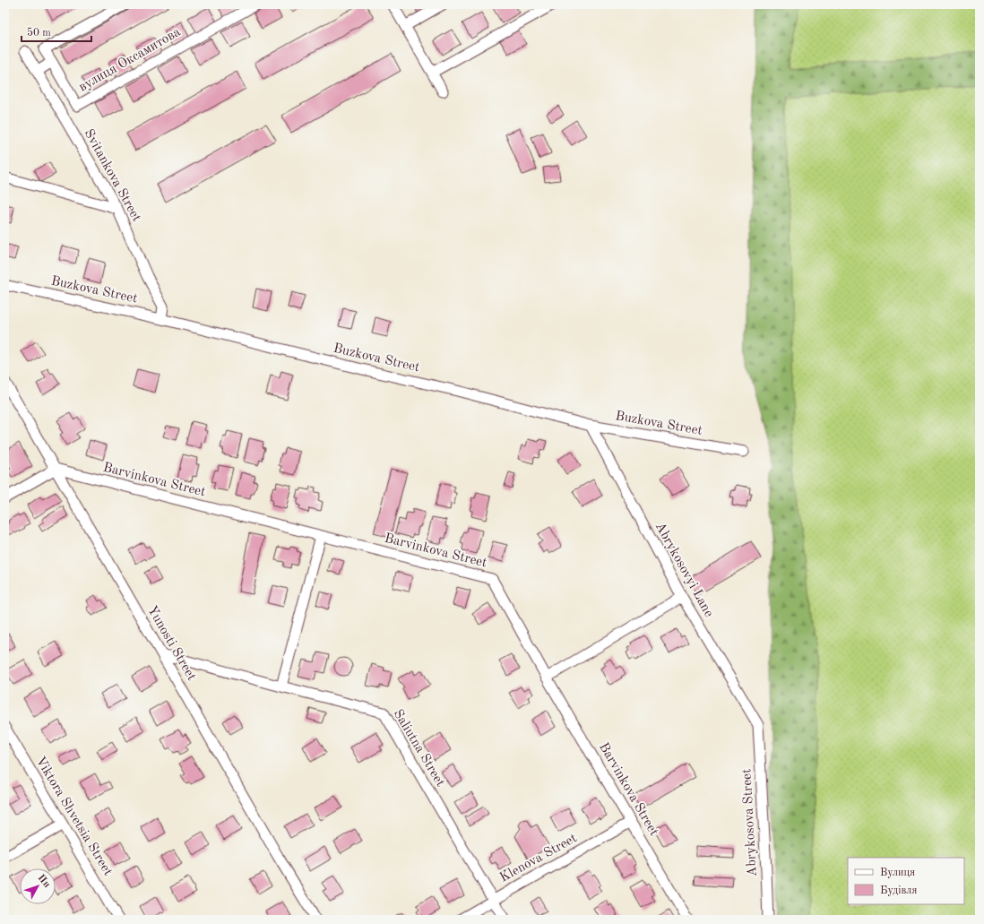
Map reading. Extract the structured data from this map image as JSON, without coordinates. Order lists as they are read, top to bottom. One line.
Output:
{"streets":{"street":["вулиця Оксамитова","Svitankova Street","Buzkova Street","Barvinkova Street","Abrykosovyi Lane","Yunosti Street","Saliutna Street","Viktora Shvetsia Street","Abrykosova Street","Klenova Street"]},"crossings":[["Svitankova Street","Buzkova Street"],["Buzkova Street","Abrykosovyi Lane"],["Barvinkova Street","Yunosti Street"],["Barvinkova Street","Klenova Street"],["Abrykosovyi Lane","Abrykosova Street"],["Yunosti Street","Saliutna Street"],["Saliutna Street","Klenova Street"]],"legend":["Вулиця","Будівля"],"scale_bar":"50 m","north":"top right"}
